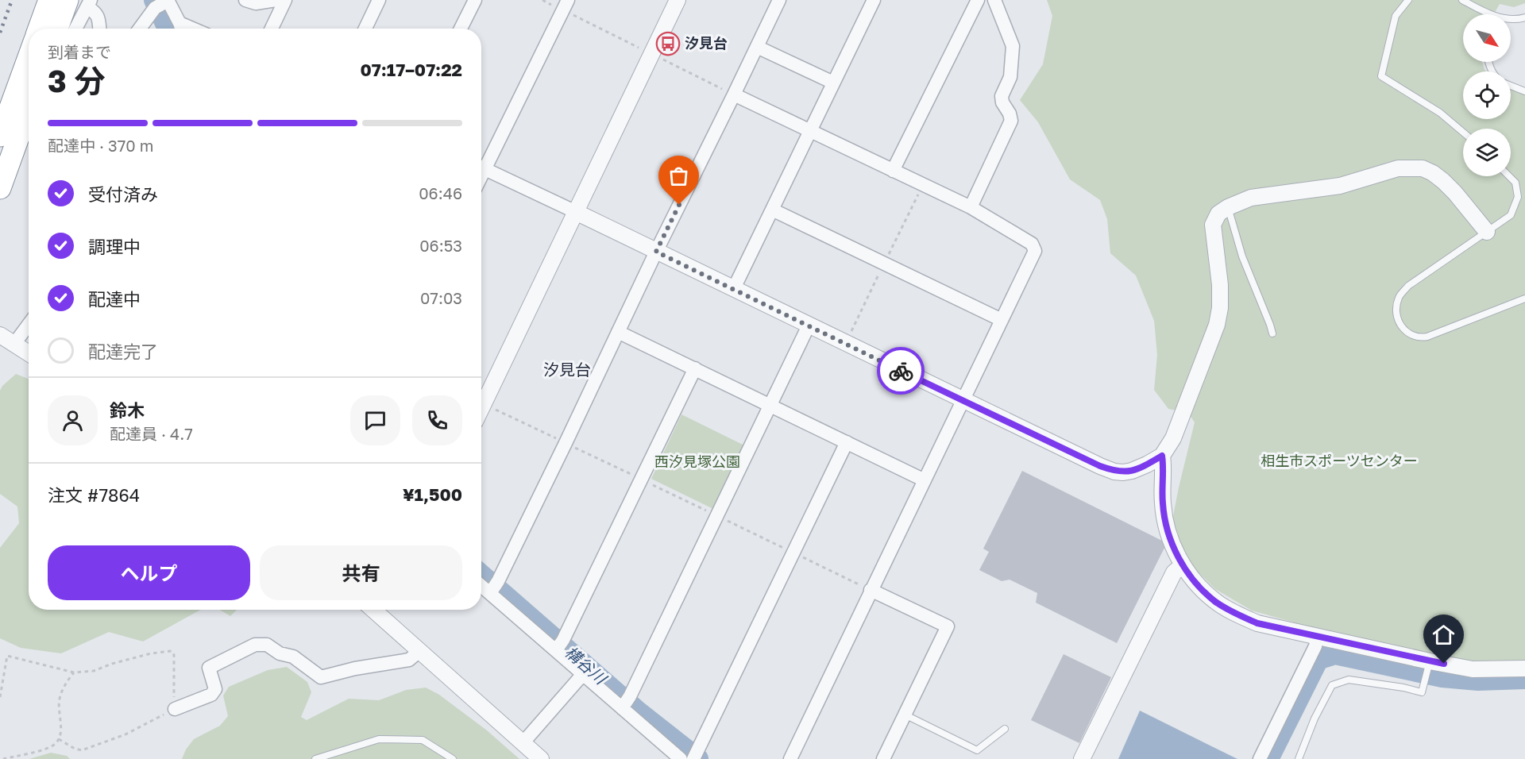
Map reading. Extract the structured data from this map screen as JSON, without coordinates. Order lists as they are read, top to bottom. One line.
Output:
{"districts":["汐見台"],"water":["構谷川"],"parks":["相生市スポーツセンター","西汐見塚公園"],"places":{"bus stop":["汐見台"]},"north":"bottom right","page":{"heading":["3 分","到着まで","07:17–07:22"],"panel":["鈴木","配達員 · 4.7","注文 #7864","¥1,500"],"bar":"配達中 · 370 m","list":[["受付済み","06:46"],["調理中","06:53"],["配達中","07:03"],"配達完了"],"buttons":["ヘルプ","共有"]}}
